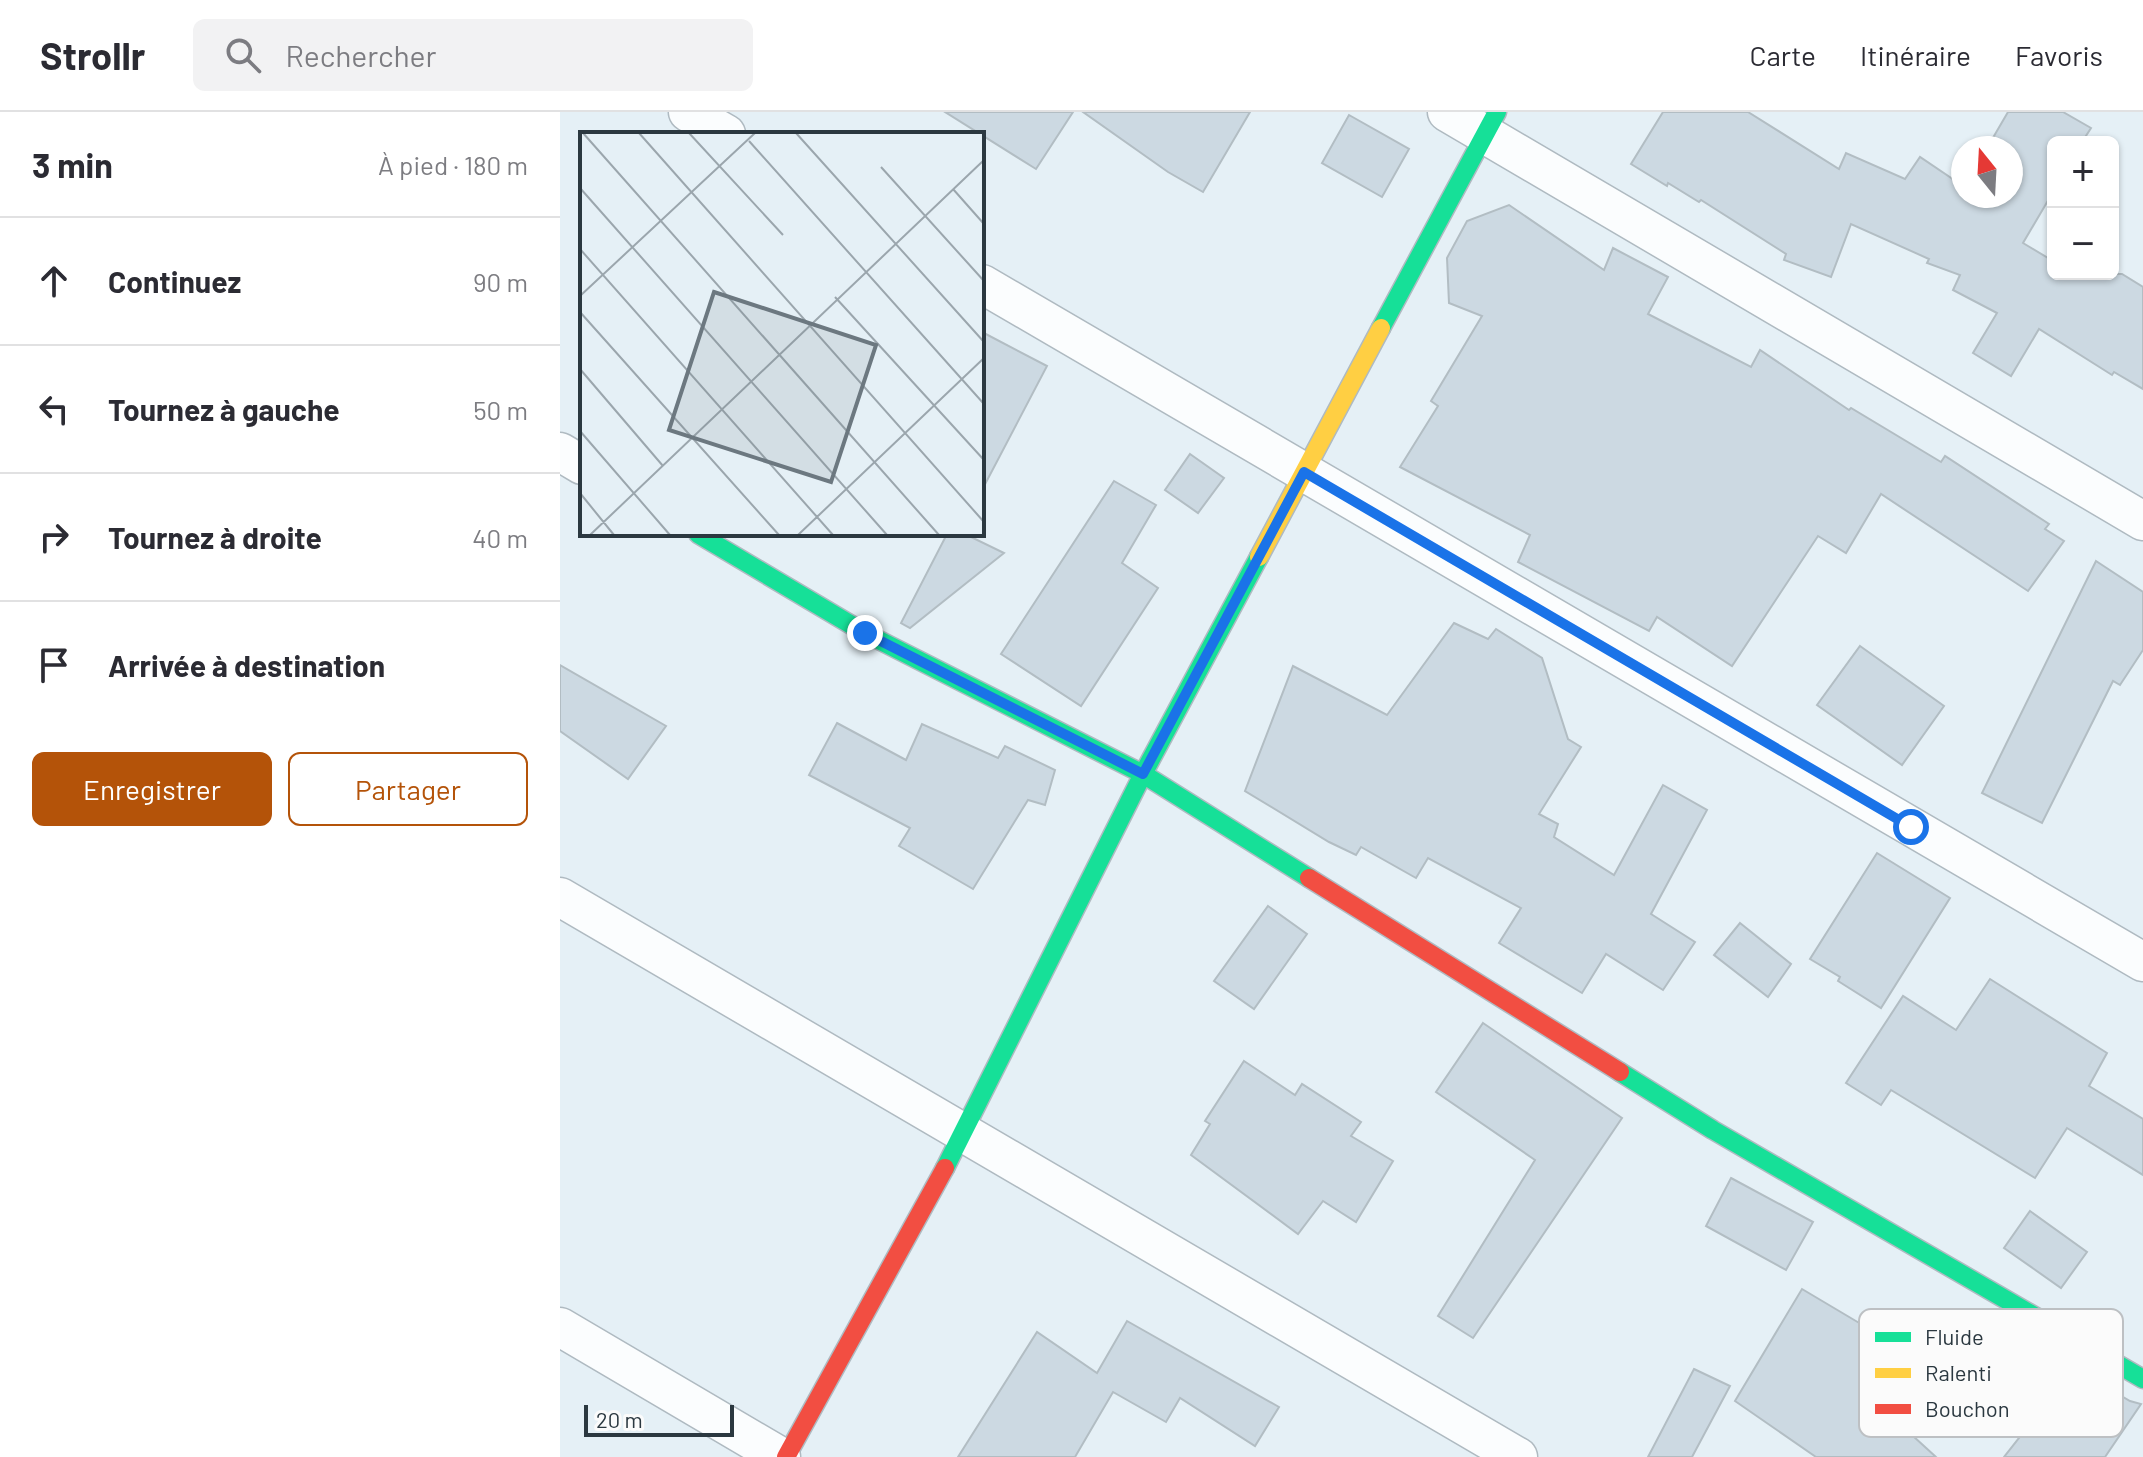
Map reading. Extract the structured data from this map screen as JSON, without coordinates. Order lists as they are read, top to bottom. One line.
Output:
{"legend":["Fluide","Ralenti","Bouchon"],"scale_bar":"20 m","north":"top","page":{"header":"Strollr","search":"Rechercher","nav":["Carte","Itinéraire","Favoris"],"heading":["3 min","À pied · 180 m"],"map_buttons":["+","−"],"list":[["Continuez","90 m"],["Tournez à gauche","50 m"],["Tournez à droite","40 m"],"Arrivée à destination"],"buttons":["Enregistrer","Partager"],"scale":"20 m"}}
